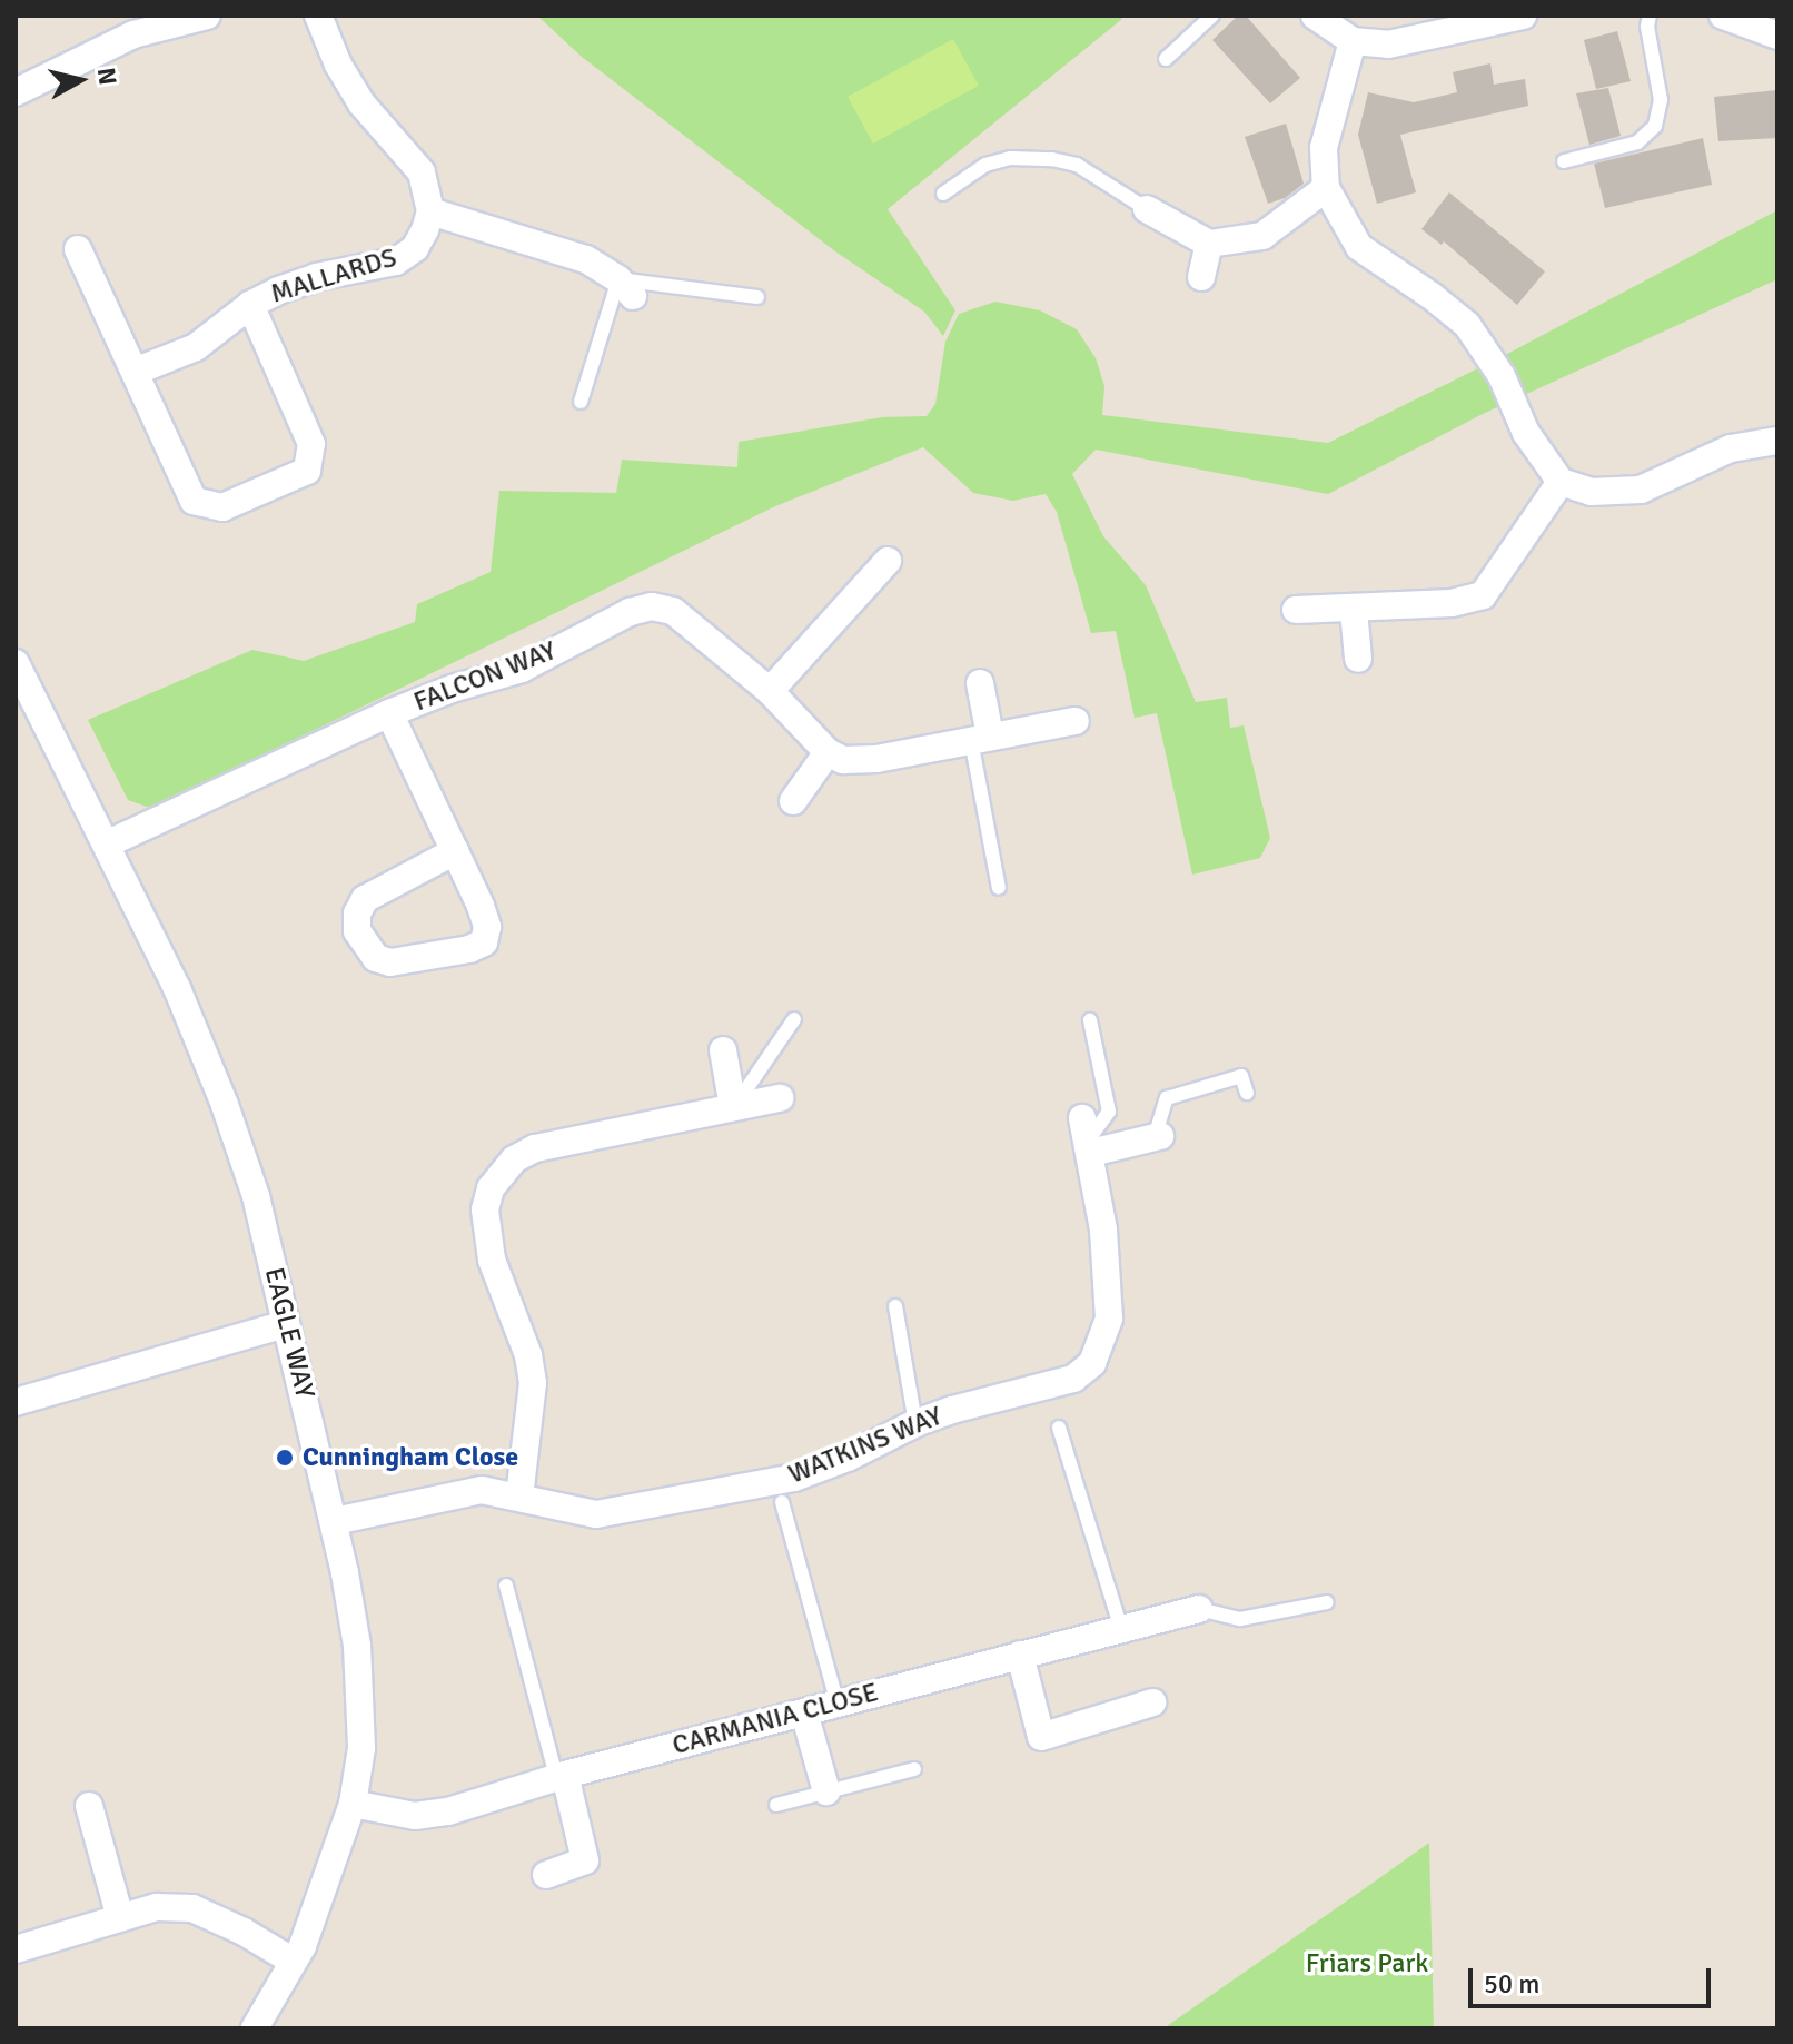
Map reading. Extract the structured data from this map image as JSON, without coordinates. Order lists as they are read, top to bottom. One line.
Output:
{"streets":{"street":["MALLARDS","FALCON WAY","EAGLE WAY","WATKINS WAY","CARMANIA CLOSE"]},"crossings":[["FALCON WAY","EAGLE WAY"],["EAGLE WAY","WATKINS WAY"],["EAGLE WAY","CARMANIA CLOSE"]],"parks":["Friars Park"],"places":["Cunningham Close"],"scale_bar":"50 m","north":"right"}
